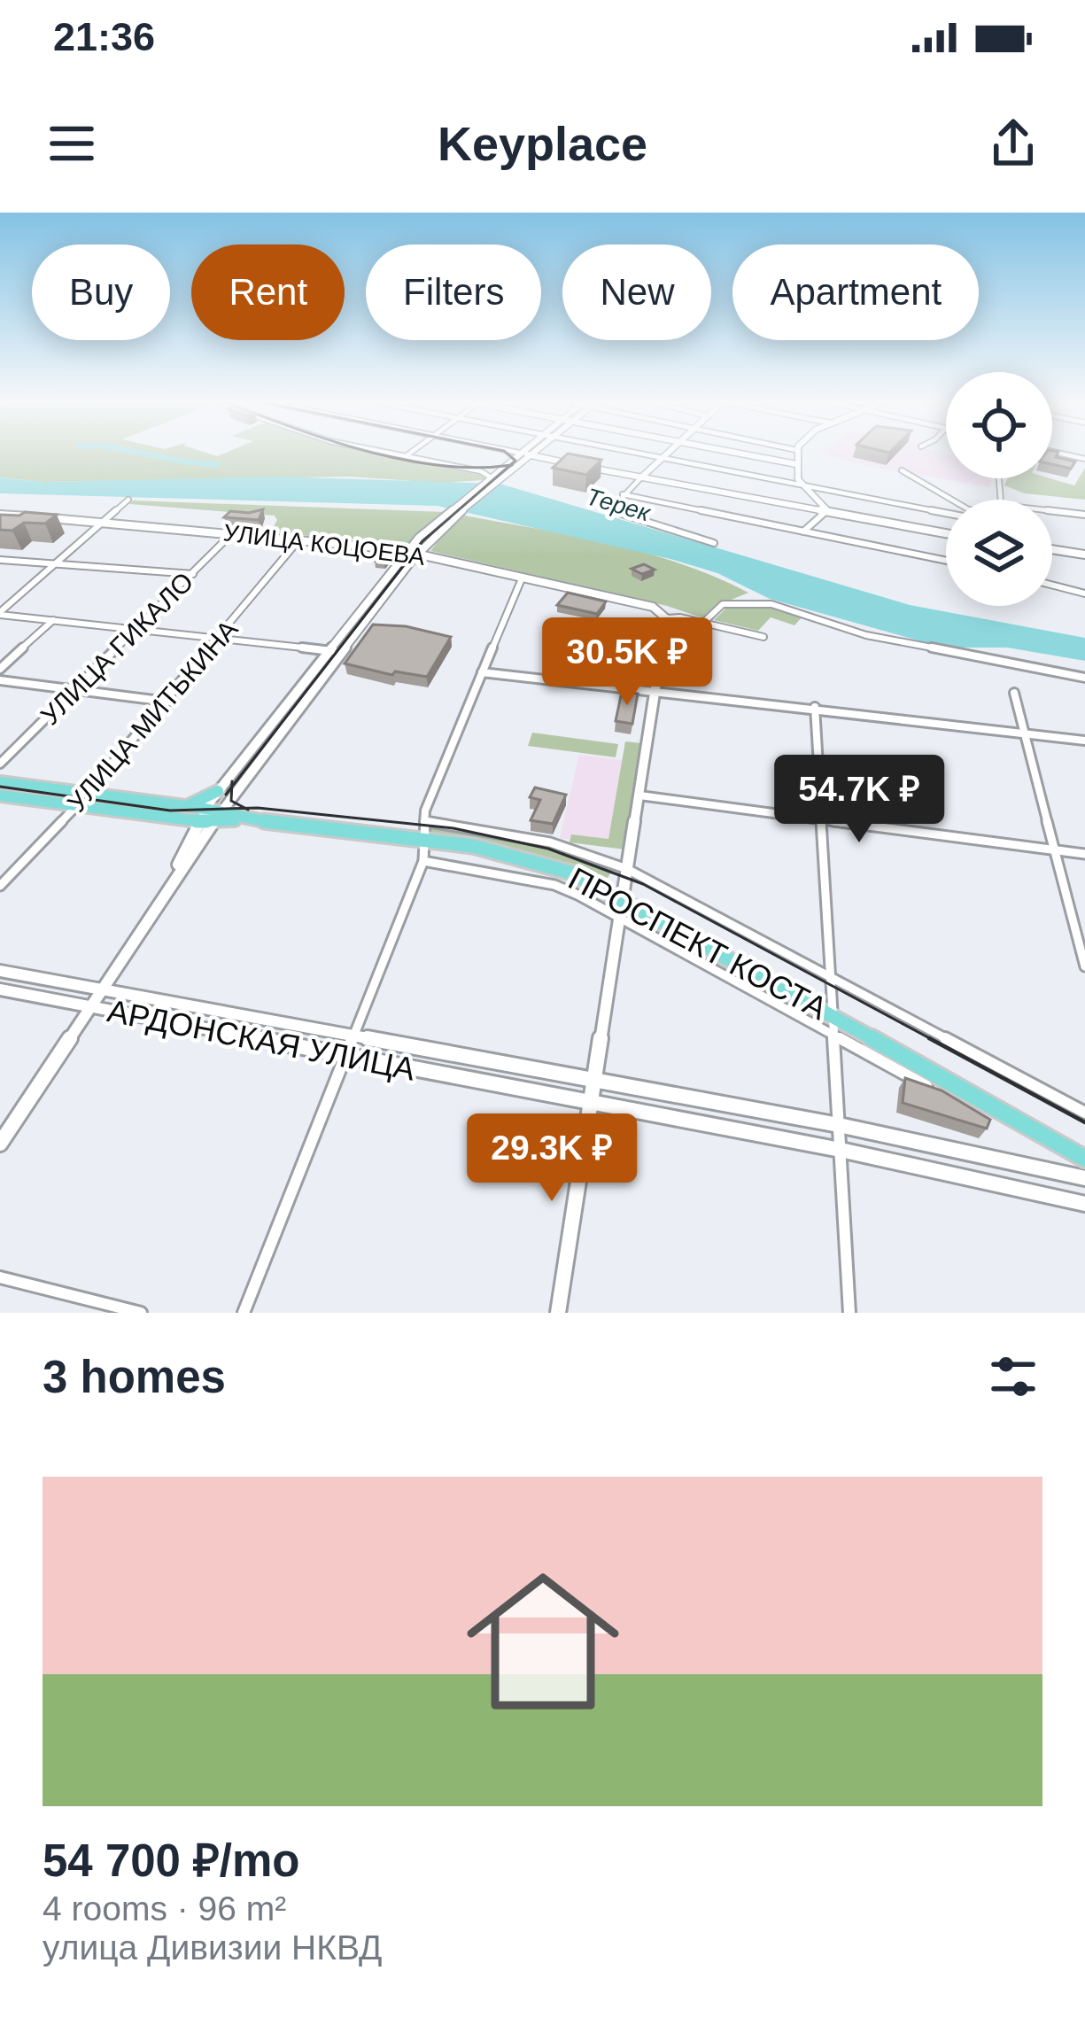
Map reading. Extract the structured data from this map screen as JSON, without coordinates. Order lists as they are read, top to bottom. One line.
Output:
{"streets":{"main road":["УЛИЦА КОЦОЕВА","ПРОСПЕКТ КОСТА","АРДОНСКАЯ УЛИЦА"],"street":["УЛИЦА ГИКАЛО","УЛИЦА МИТЬКИНА"]},"crossings":[["УЛИЦА КОЦОЕВА","УЛИЦА ГИКАЛО"],["УЛИЦА КОЦОЕВА","УЛИЦА МИТЬКИНА"],["УЛИЦА МИТЬКИНА","ПРОСПЕКТ КОСТА"]],"water":["Терек"],"page":{"status":"21:36","header":"Keyplace","chip":["Buy","Rent","Filters","New","Apartment"],"price":["30.5K ₽","54.7K ₽","29.3K ₽"],"heading":"3 homes","list":[{"name":"54 700 ₽/mo","note":"4 rooms · 96 m² · улица Дивизии НКВД"}]}}
